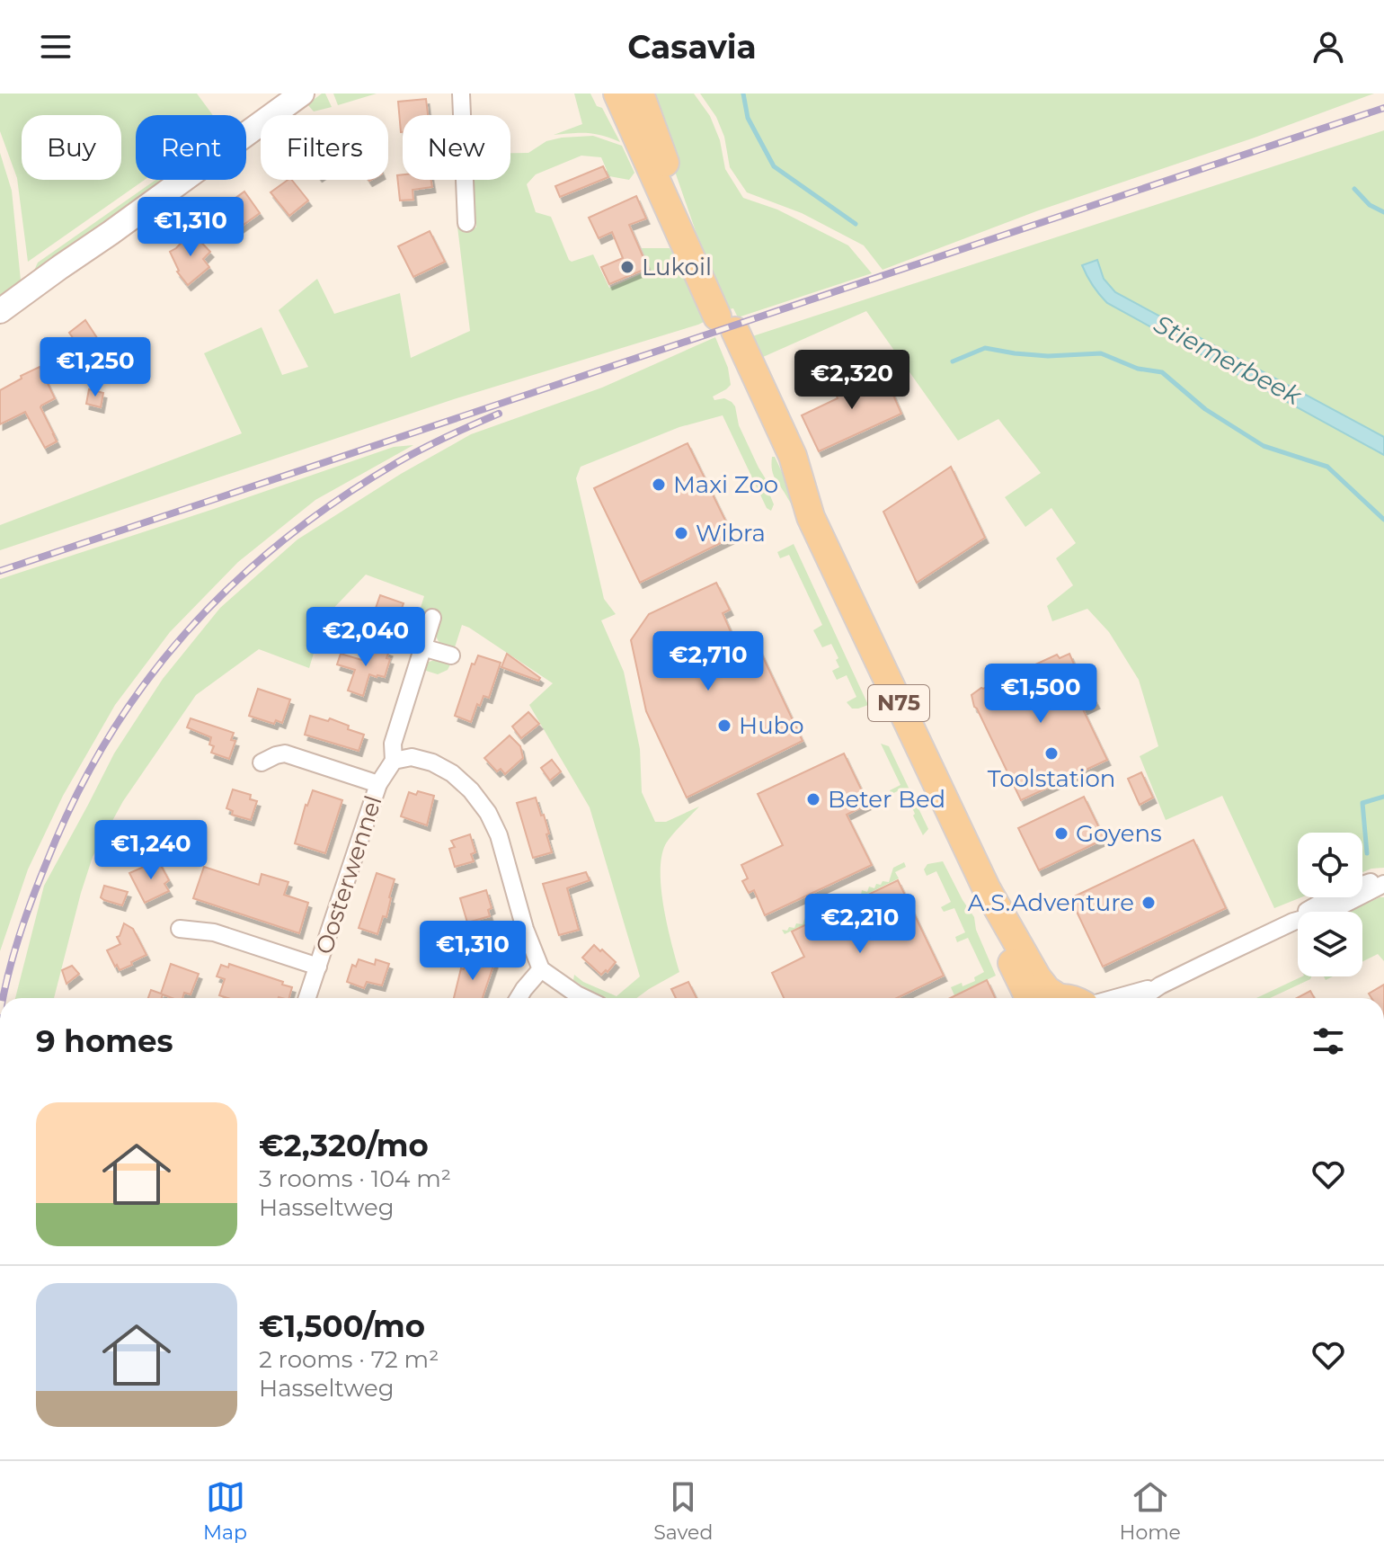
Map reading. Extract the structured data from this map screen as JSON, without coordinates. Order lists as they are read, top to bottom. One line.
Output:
{"streets":{"main road":["N75"],"street":["Oosterwennel"]},"water":["Stiemerbeek"],"places":["Lukoil","Maxi Zoo","Wibra","Hubo","Toolstation","Beter Bed","Goyens","A.S.Adventure"],"page":{"header":"Casavia","chip":["Buy","Rent","Filters","New"],"price":["€1,310","€1,250","€2,320","€2,040","€2,710","€1,500","€1,240","€2,210","€1,310"],"heading":"9 homes","list":[{"name":"€2,320/mo","note":"3 rooms · 104 m² · Hasseltweg"},{"name":"€1,500/mo","note":"2 rooms · 72 m² · Hasseltweg"}],"tabs":["Map","Saved","Home"]}}
